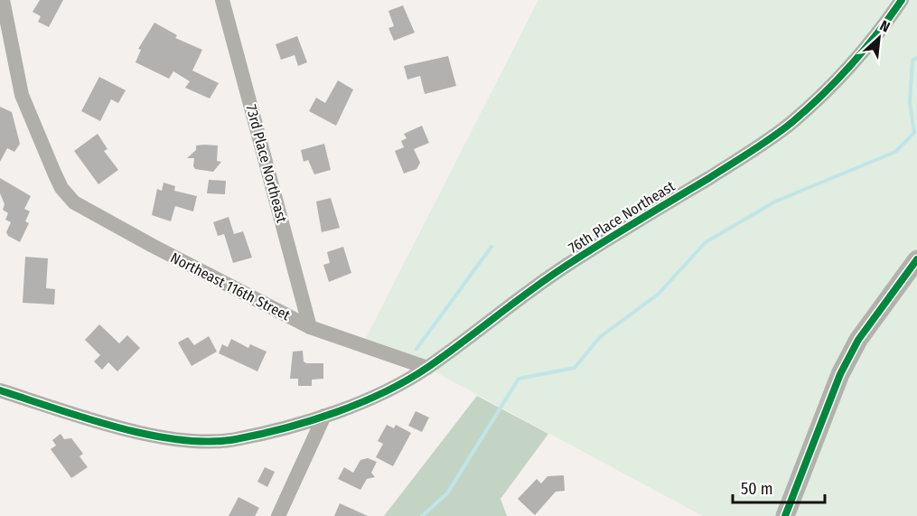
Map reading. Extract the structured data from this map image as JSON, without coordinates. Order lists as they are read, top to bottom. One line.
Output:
{"streets":{"street":["73rd Place Northeast","76th Place Northeast","Northeast 116th Street"]},"crossings":[["73rd Place Northeast","Northeast 116th Street"],["76th Place Northeast","Northeast 116th Street"]],"scale_bar":"50 m","north":"top right"}
